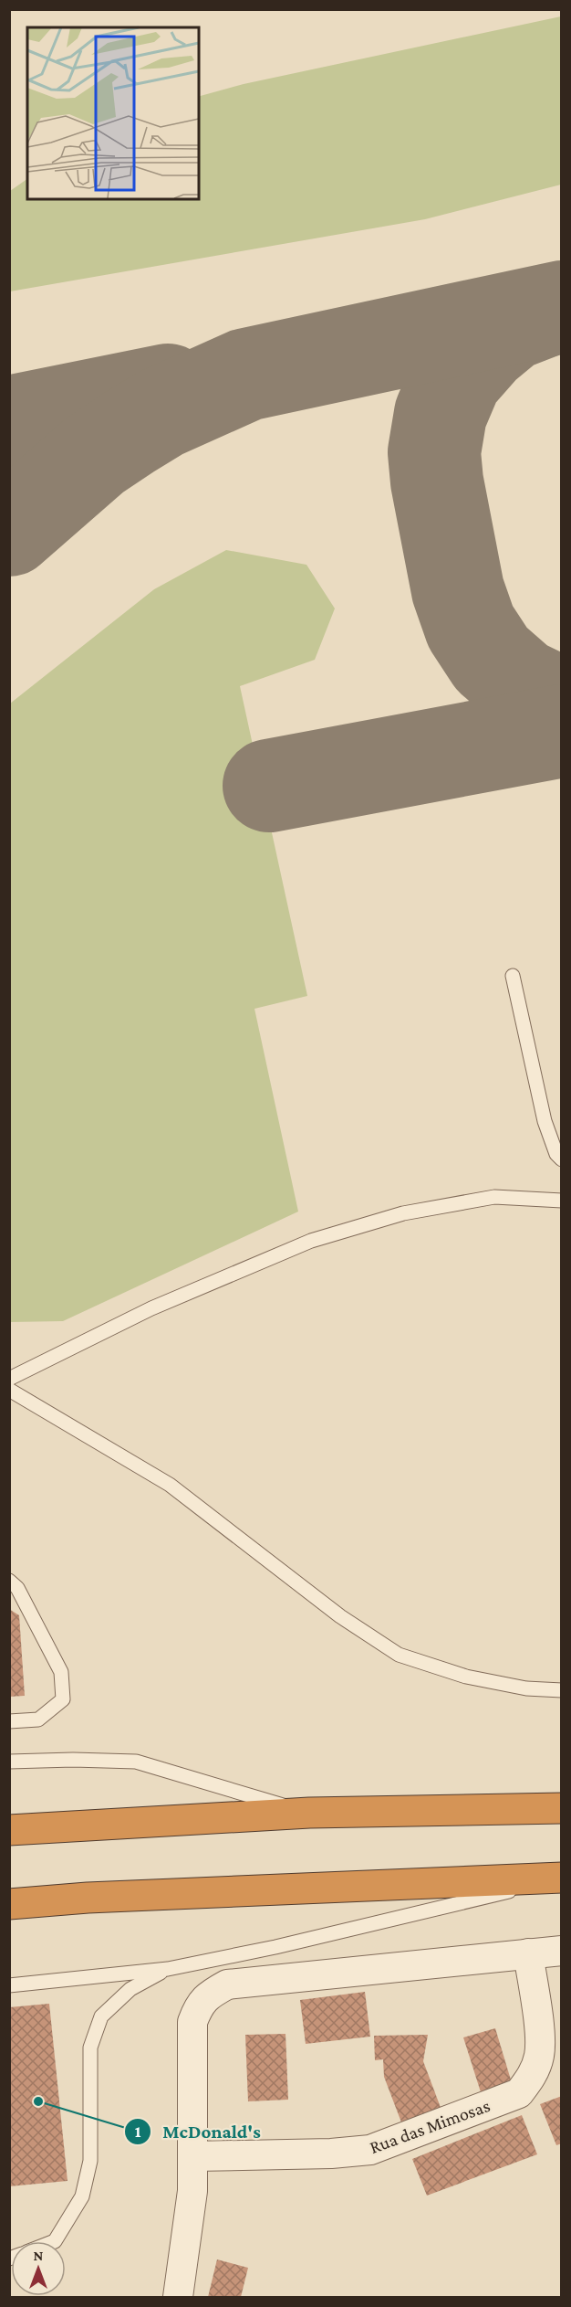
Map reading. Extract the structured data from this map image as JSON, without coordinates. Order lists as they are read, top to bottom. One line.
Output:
{"streets":{"street":["Rua das Mimosas"]},"places":["McDonald's"],"north":"top"}
